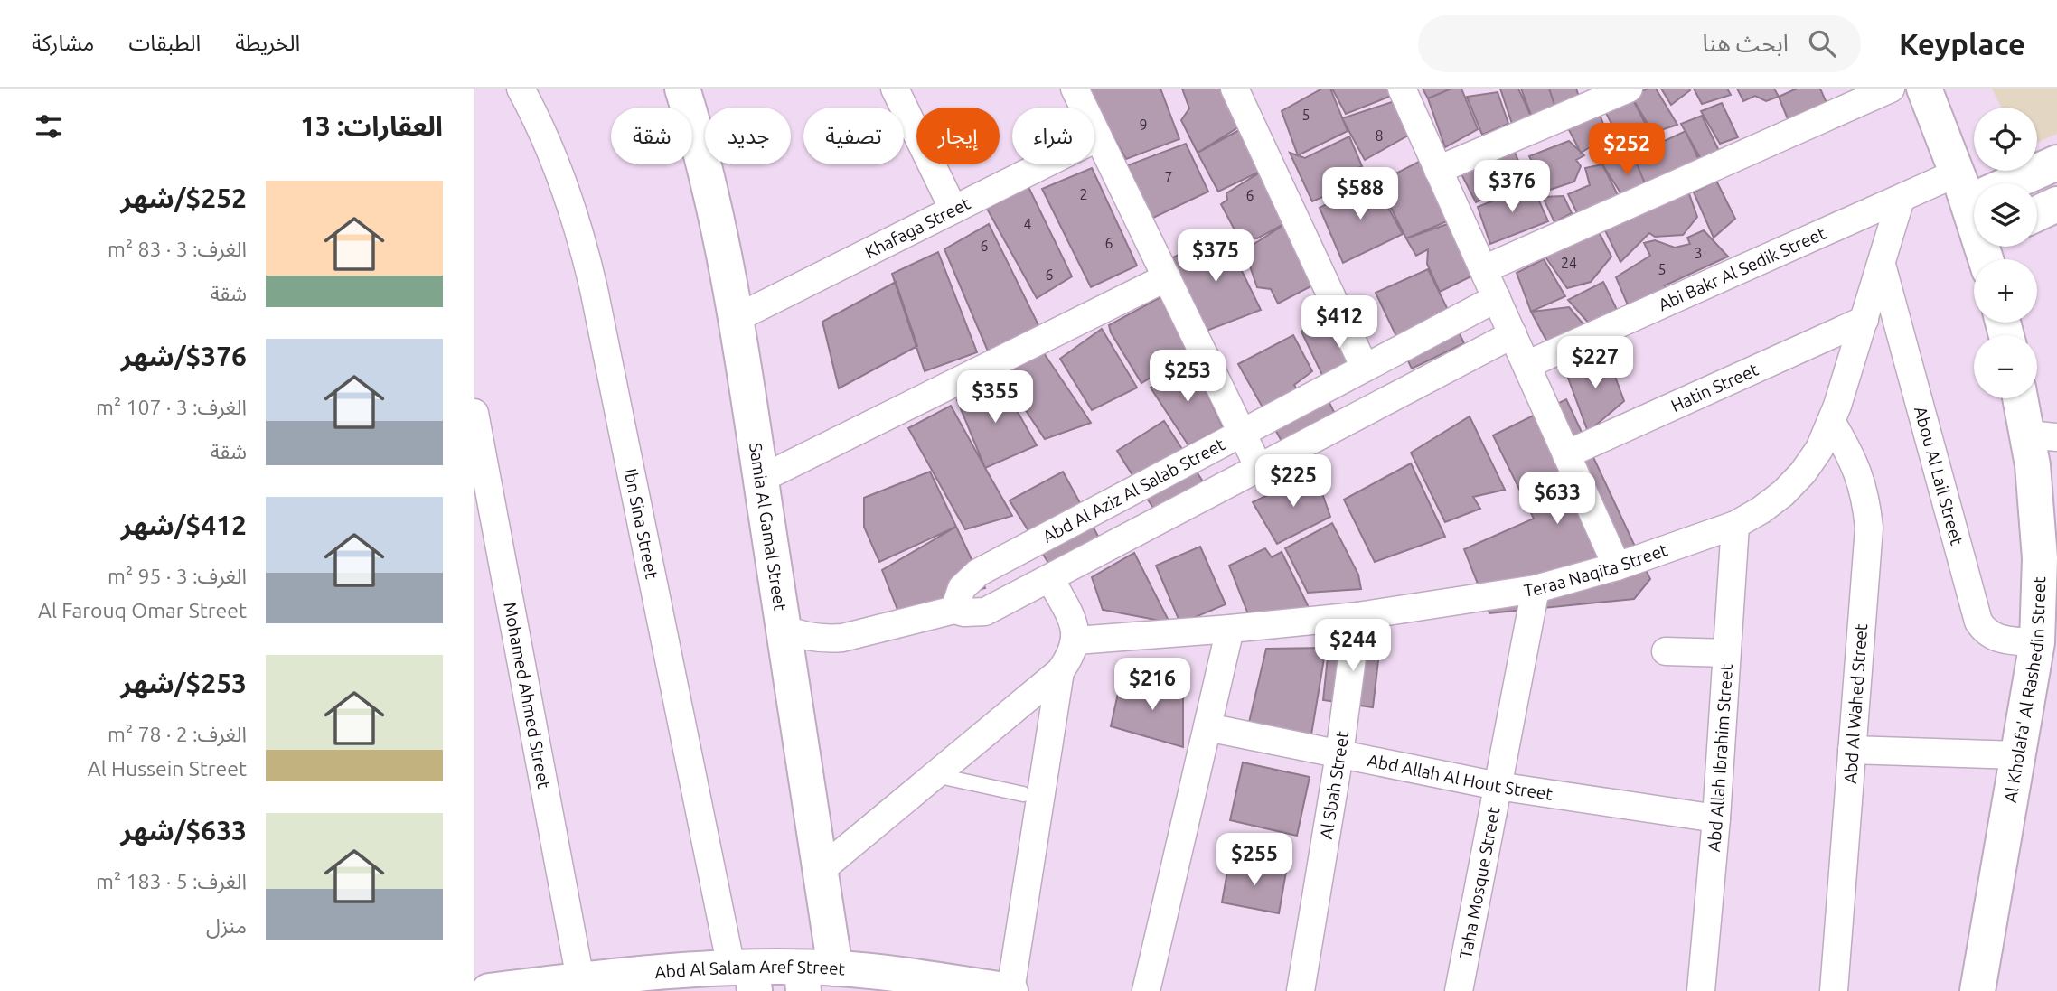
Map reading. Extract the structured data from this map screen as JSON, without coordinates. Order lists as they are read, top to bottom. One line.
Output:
{"streets":{"main road":["Samia Al Gamal Street","Al Kholafa' Al Rashedin Street","Abd Al Salam Aref Street"],"street":["Khafaga Street","Abi Bakr Al Sedik Street","Hatin Street","Abou Al Lail Street","Abd Al Aziz Al Salab Street","Ibn Sina Street","Teraa Naqita Street","Mohamed Ahmed Street","Abd Al Wahed Street","Abd Allah Ibrahim Street","Abd Allah Al Hout Street","Al Sbah Street","Taha Mosque Street"]},"crossings":[["Khafaga Street","Samia Al Gamal Street"],["Abi Bakr Al Sedik Street","Teraa Naqita Street"],["Hatin Street","Teraa Naqita Street"],["Abou Al Lail Street","Teraa Naqita Street"],["Abou Al Lail Street","Al Kholafa' Al Rashedin Street"],["Ibn Sina Street","Abd Al Salam Aref Street"],["Samia Al Gamal Street","Abd Al Salam Aref Street"],["Teraa Naqita Street","Abd Al Wahed Street"],["Teraa Naqita Street","Abd Allah Ibrahim Street"],["Teraa Naqita Street","Al Sbah Street"],["Teraa Naqita Street","Taha Mosque Street"],["Mohamed Ahmed Street","Abd Al Salam Aref Street"],["Abd Allah Ibrahim Street","Abd Allah Al Hout Street"],["Abd Allah Al Hout Street","Al Sbah Street"],["Abd Allah Al Hout Street","Taha Mosque Street"]],"house_numbers":["5","9","8","7","2","6","4","6","6","3","24","5","6"],"page":{"header":"Keyplace","search":"ابحث هنا","nav":["الخريطة","الطبقات","مشاركة"],"heading":"العقارات: 13","map_buttons":["+","−"],"chip":["شراء","إيجار","تصفية","جديد","شقة"],"price":["$252","$376","$588","$375","$412","$227","$253","$355","$225","$633","$244","$216","$255"],"list":[{"name":"$252/شهر","note":"الغرف: 3 · 83 m² · شقة"},{"name":"$376/شهر","note":"الغرف: 3 · 107 m² · شقة"},{"name":"$412/شهر","note":"الغرف: 3 · 95 m² · Al Farouq Omar Street"},{"name":"$253/شهر","note":"الغرف: 2 · 78 m² · Al Hussein Street"},{"name":"$633/شهر","note":"الغرف: 5 · 183 m² · منزل"}]}}
